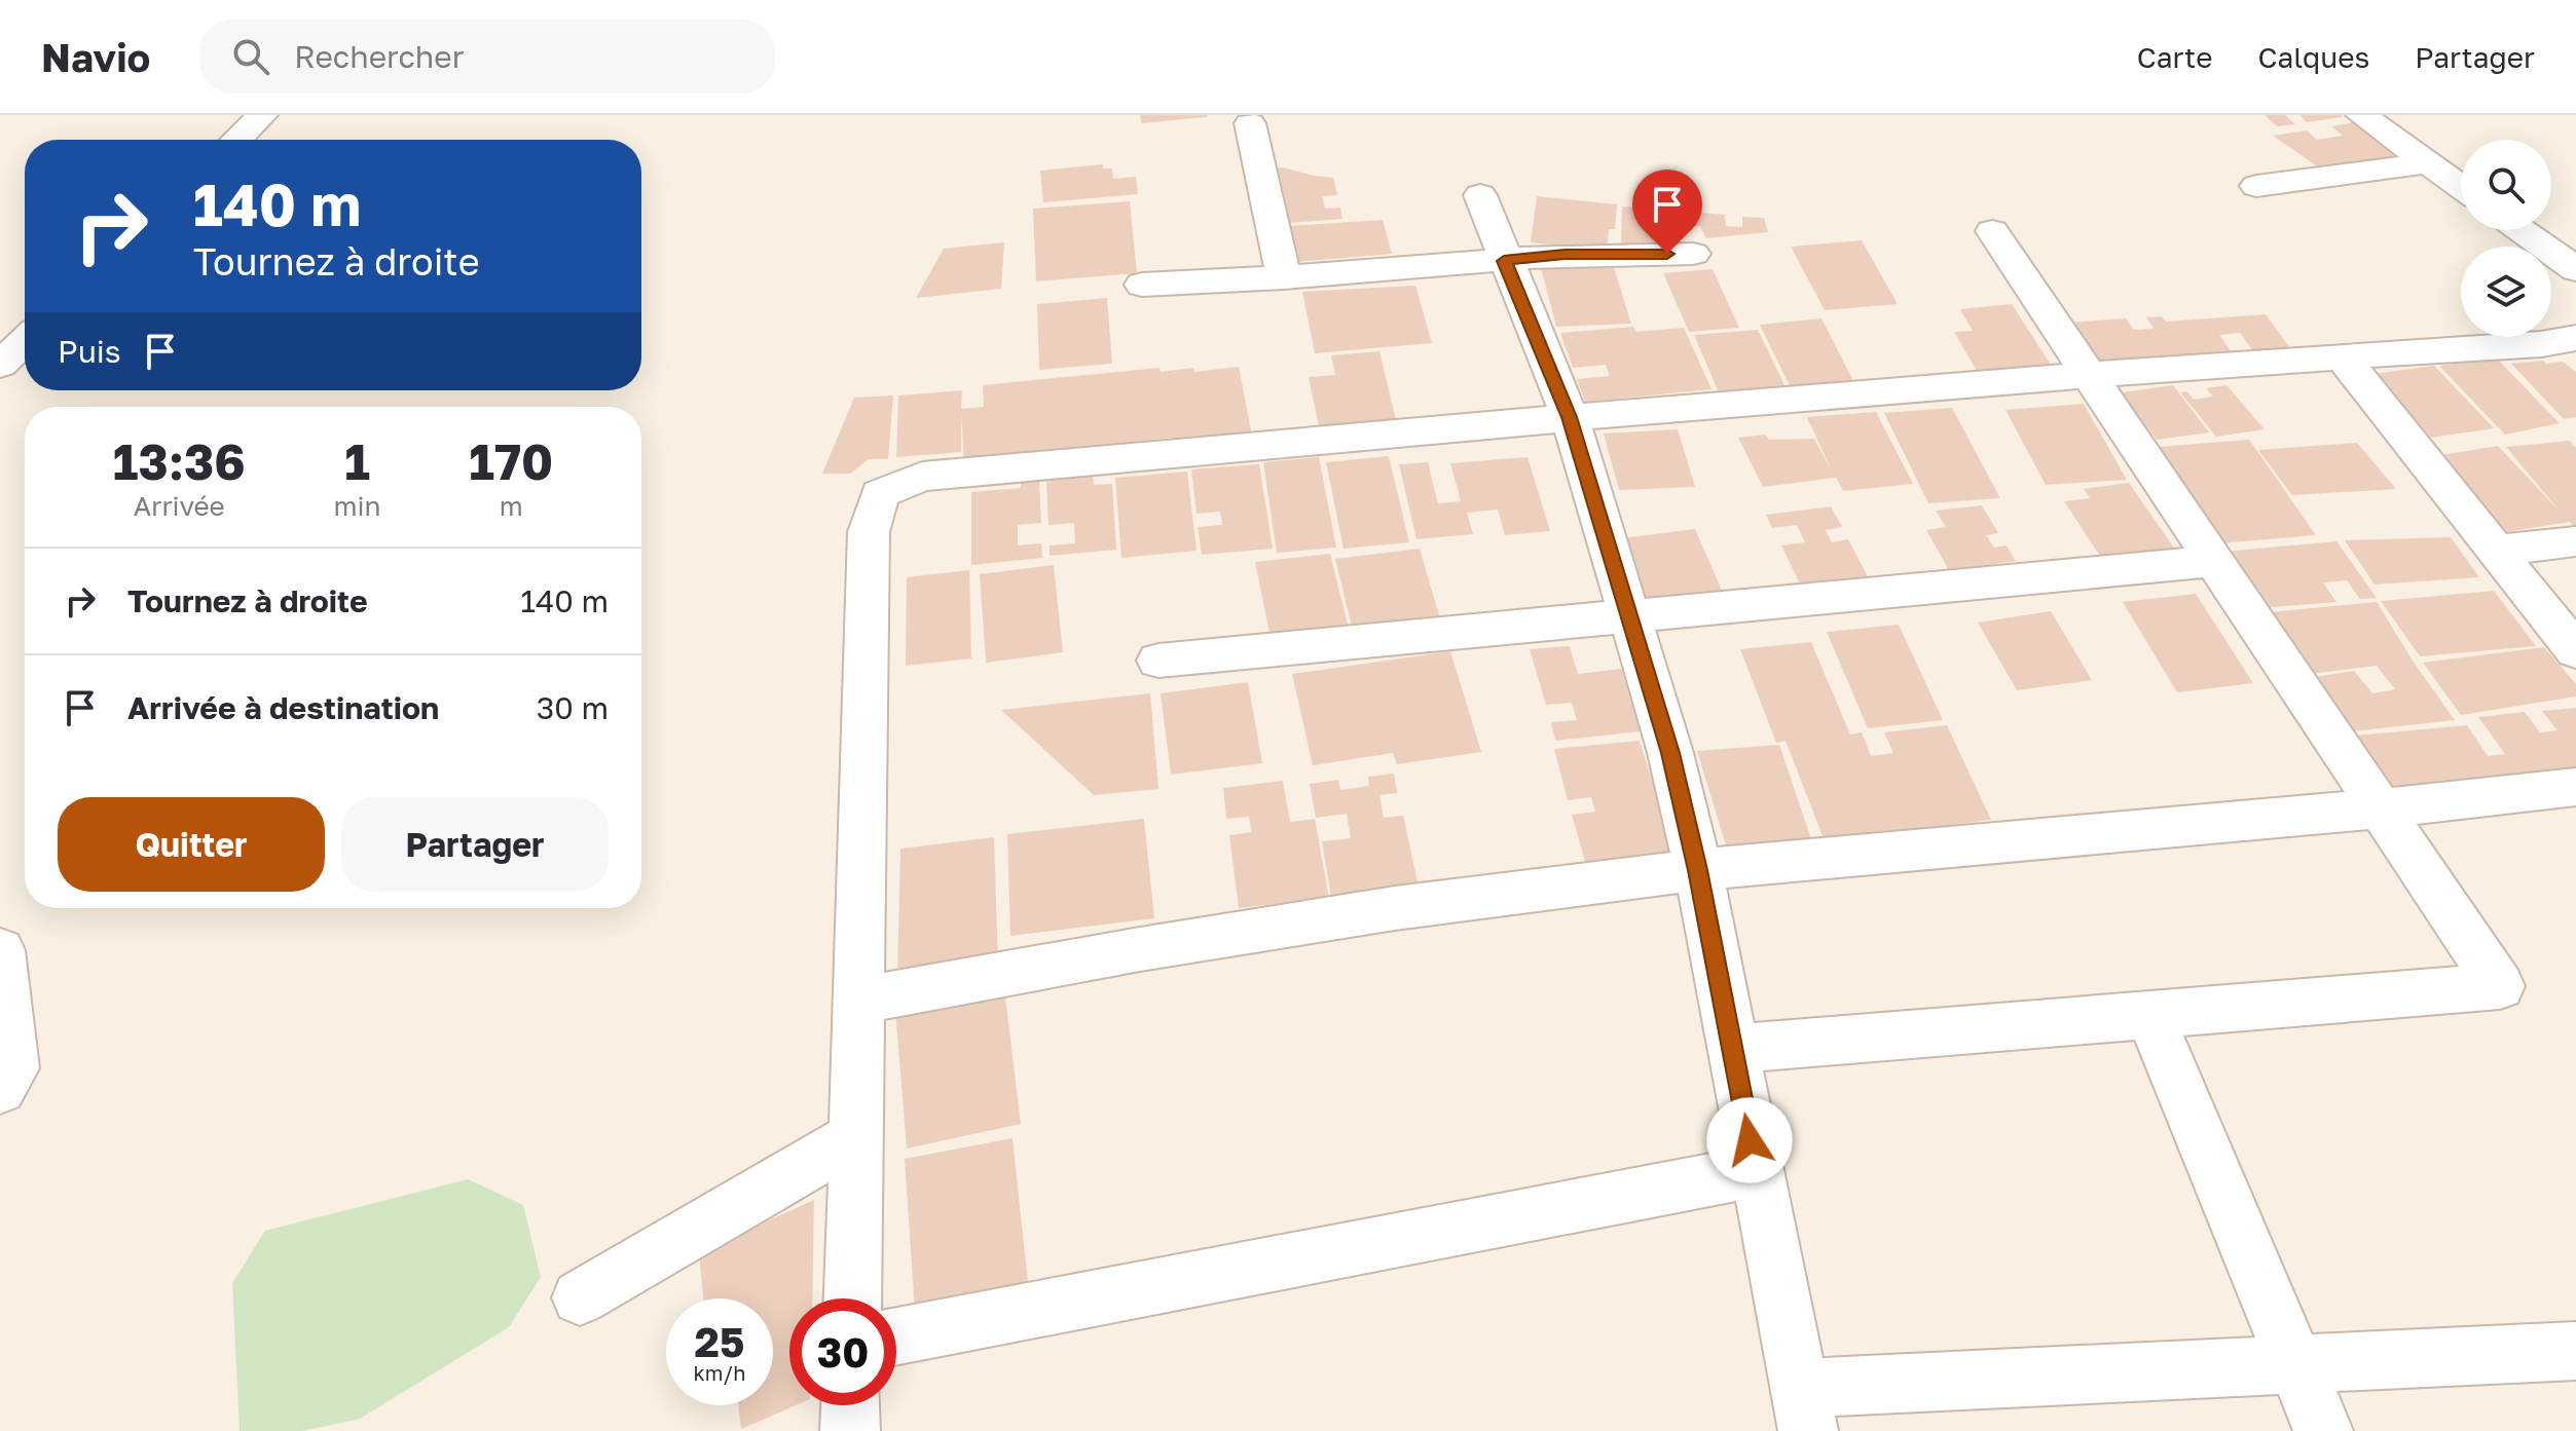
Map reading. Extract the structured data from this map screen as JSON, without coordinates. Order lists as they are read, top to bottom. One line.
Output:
{"page":{"header":"Navio","search":"Rechercher","nav":["Carte","Calques","Partager"],"turn":["140 m","Tournez à droite"],"then":"Puis","eta":["13:36","Arrivée","1","min","170","m"],"list":[{"name":"Tournez à droite","value":"140 m"},{"name":"Arrivée à destination","value":"30 m"}],"buttons":["Quitter","Partager"],"speed":"25 km/h","limit":"30"}}
